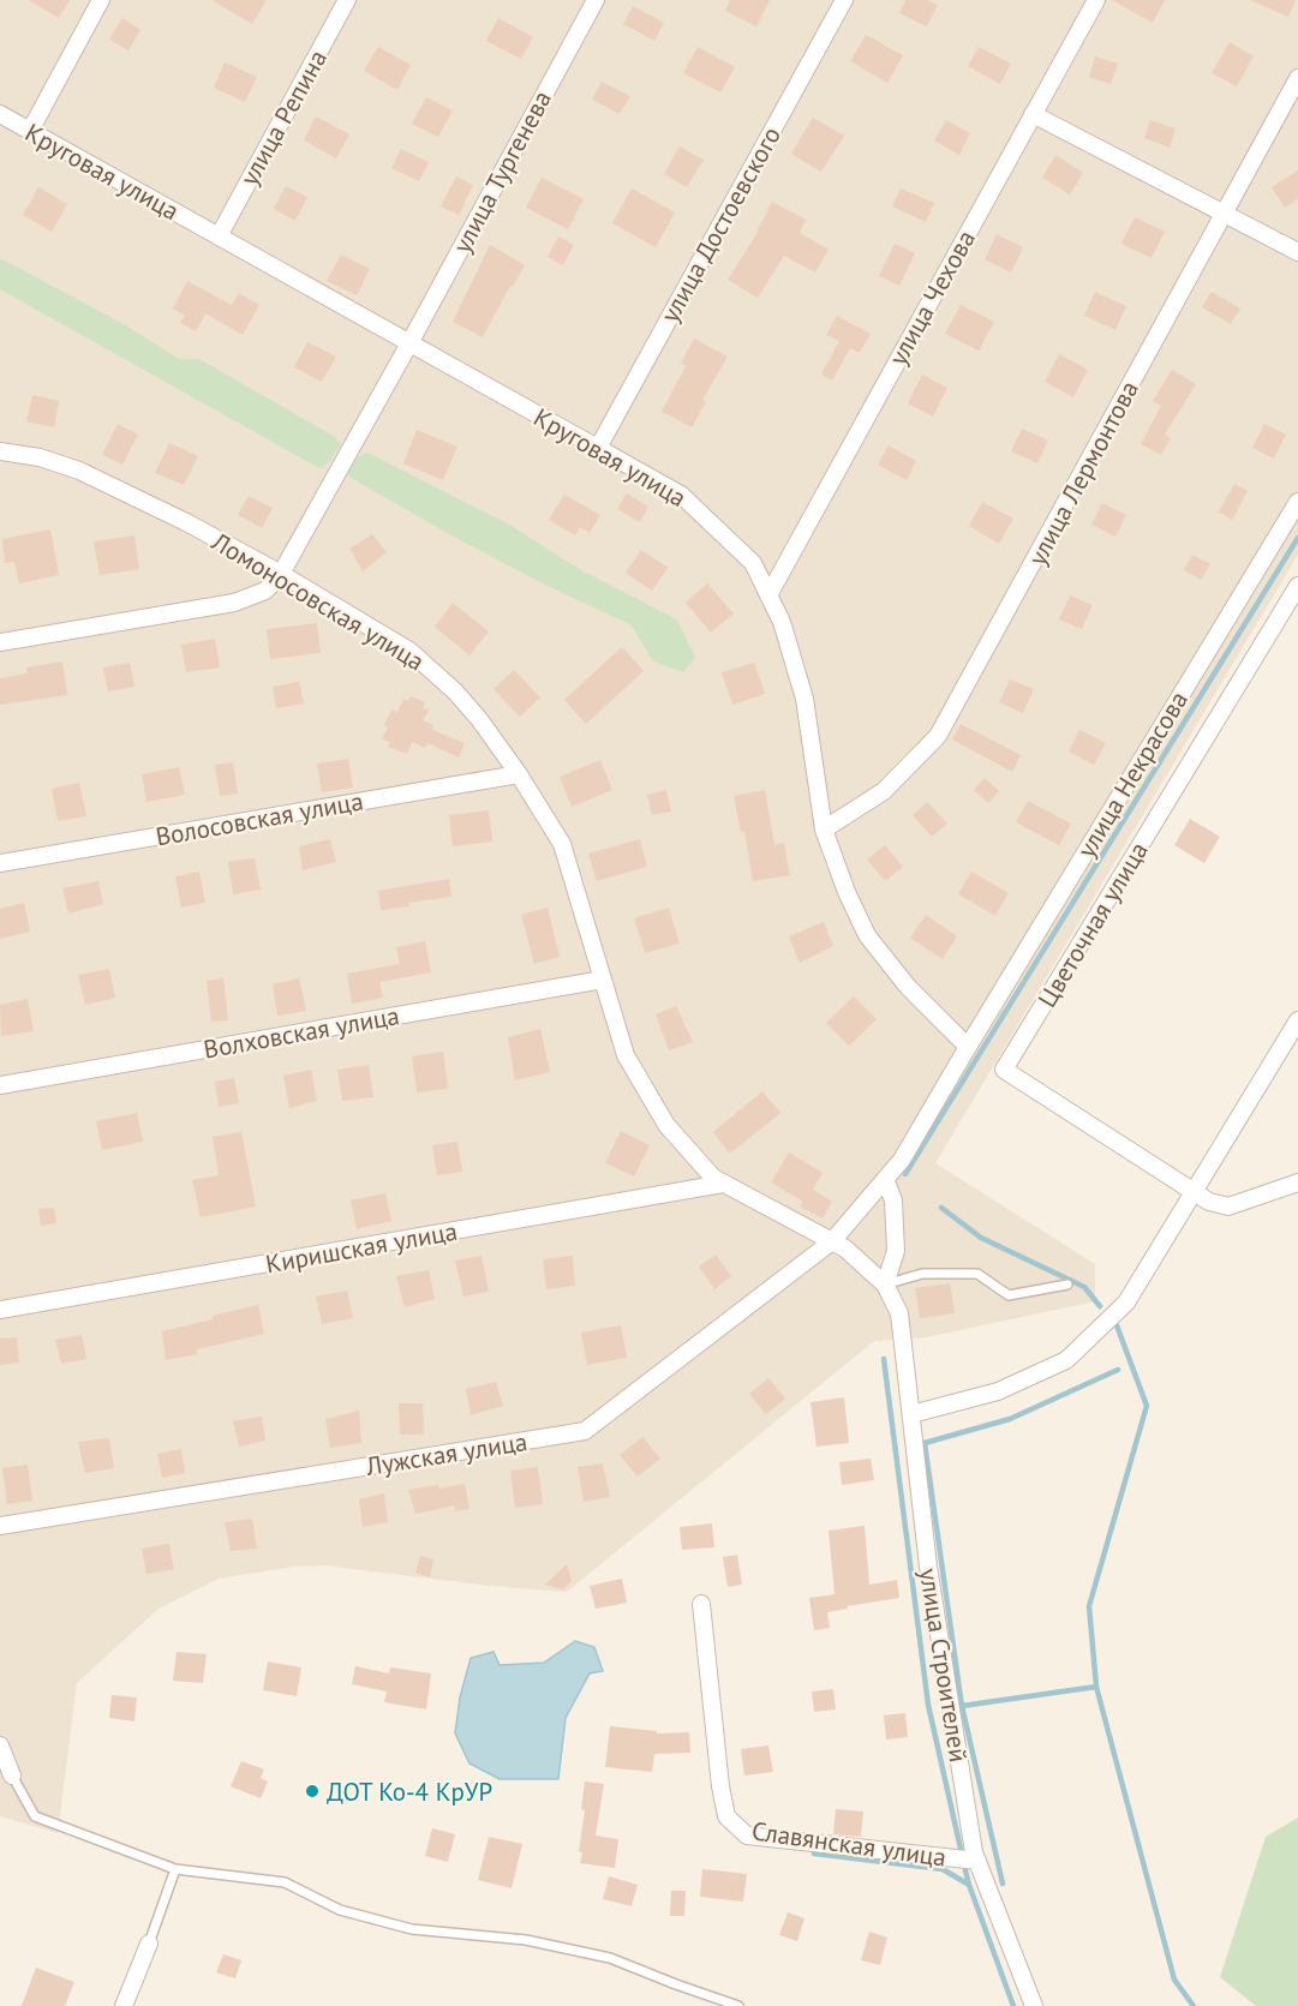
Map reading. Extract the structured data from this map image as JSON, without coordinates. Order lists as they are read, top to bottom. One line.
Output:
{"streets":{"street":["улица Репина","Круговая улица","улица Тургенева","улица Достоевского","улица Чехова","улица Лермонтова","Ломоносовская улица","улица Некрасова","Волосовская улица","Цветочная улица","Волховская улица","Киришская улица","Лужская улица","улица Строителей","Славянская улица"]},"crossings":[["улица Репина","Круговая улица"],["Круговая улица","улица Тургенева"],["Круговая улица","улица Достоевского"],["Круговая улица","улица Чехова"],["Круговая улица","улица Лермонтова"],["Круговая улица","улица Некрасова"],["улица Тургенева","Ломоносовская улица"],["Ломоносовская улица","Волосовская улица"],["Ломоносовская улица","Волховская улица"],["Ломоносовская улица","Киришская улица"],["Ломоносовская улица","Лужская улица"],["Ломоносовская улица","улица Строителей"],["улица Строителей","Славянская улица"]],"places":["ДОТ Ко-4 КрУР"]}
